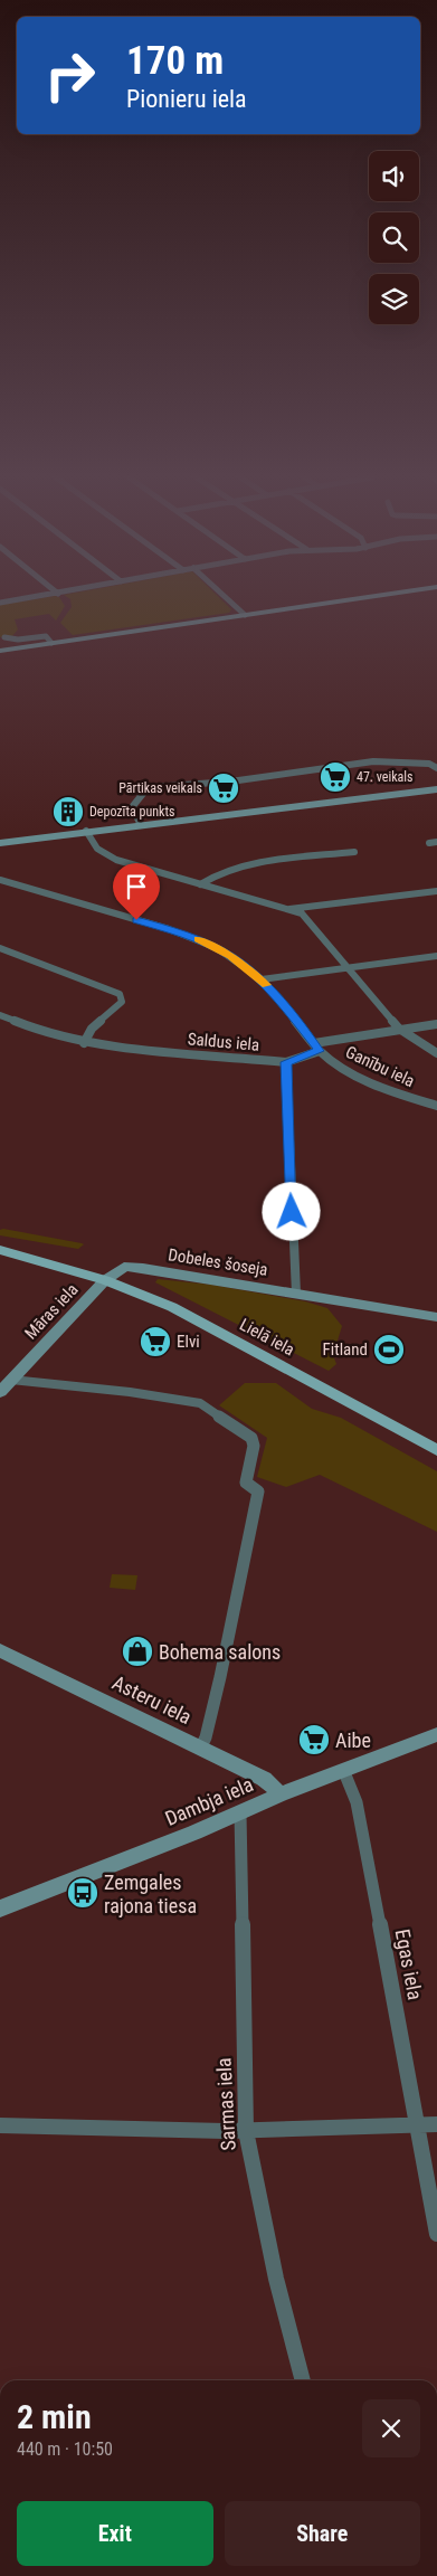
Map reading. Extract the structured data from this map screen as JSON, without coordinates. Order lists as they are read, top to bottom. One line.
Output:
{"streets":{"main road":["Lielā iela"],"street":["Saldus iela","Ganību iela","Dobeles šoseja","Māras iela","Asteru iela","Dambja iela","Egas iela","Sarmas iela"]},"crossings":[["Dobeles šoseja","Māras iela"],["Dobeles šoseja","Lielā iela"],["Māras iela","Lielā iela"],["Asteru iela","Dambja iela"],["Dambja iela","Egas iela"],["Dambja iela","Sarmas iela"]],"places":{"supermarket":["47. veikals","Pārtikas veikals","Elvi","Aibe"],"building":["Depozīta punkts"],"sports":["Fitland"],"shop":["Bohema salons"],"bus stop":["Zemgales rajona tiesa"]},"page":{"turn":["170 m","Pionieru iela"],"heading":["2 min","440 m · 10:50"],"buttons":["Exit","Share"]}}
